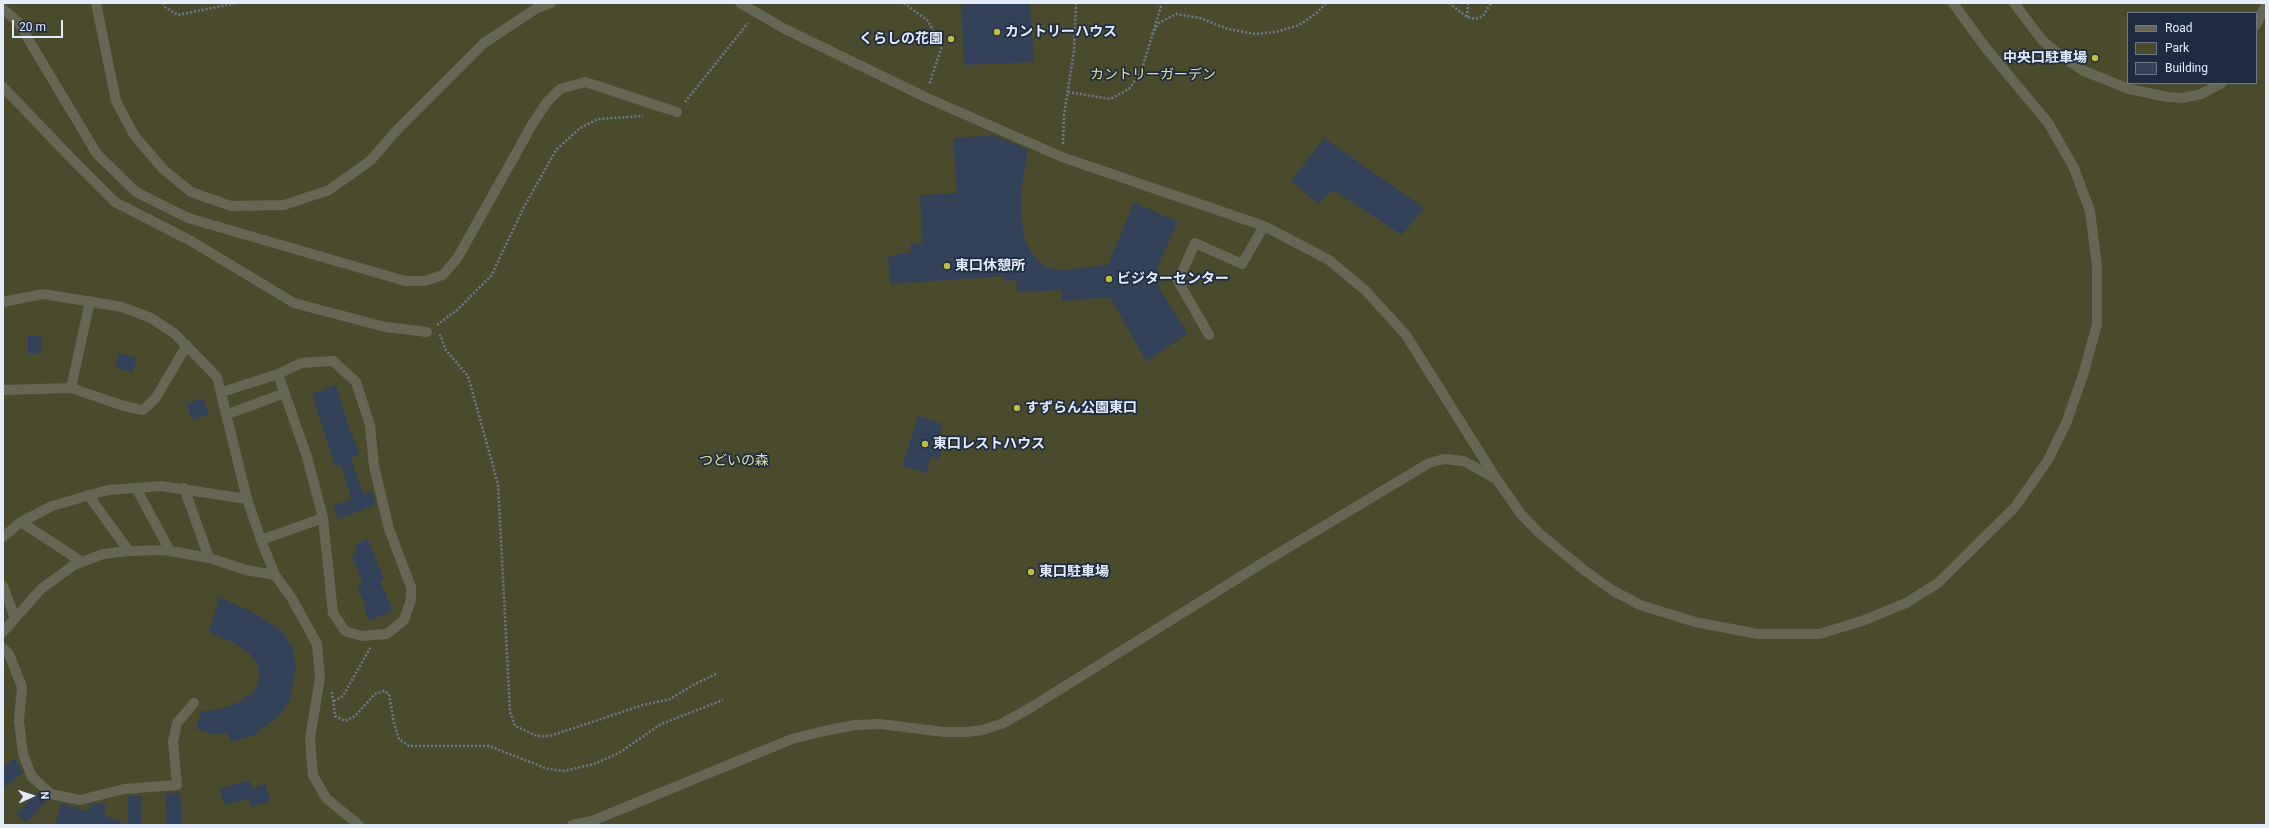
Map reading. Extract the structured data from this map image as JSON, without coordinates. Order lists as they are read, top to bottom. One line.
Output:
{"parks":["カントリーガーデン","つどいの森"],"places":["カントリーハウス","くらしの花園","中央口駐車場","東口休憩所","ビジターセンター","すずらん公園東口","東口レストハウス","東口駐車場"],"legend":["Road","Park","Building"],"scale_bar":"20 m","north":"right"}
